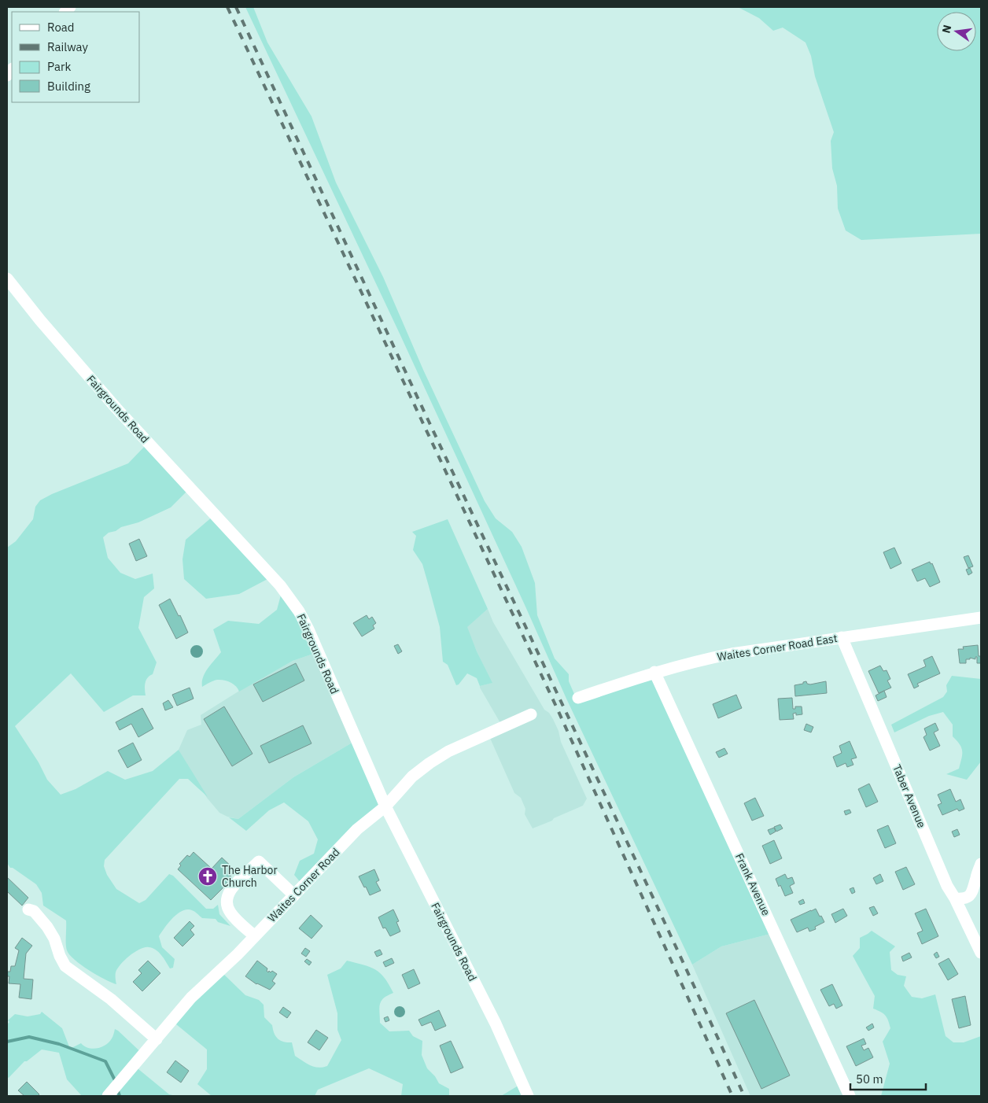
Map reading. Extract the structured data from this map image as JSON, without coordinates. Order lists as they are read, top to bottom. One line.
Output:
{"streets":{"street":["Fairgrounds Road","Waites Corner Road East","Taber Avenue","Frank Avenue","Waites Corner Road"]},"crossings":[["Fairgrounds Road","Waites Corner Road"],["Waites Corner Road East","Taber Avenue"],["Waites Corner Road East","Frank Avenue"]],"places":{"church":["The Harbor Church"]},"legend":["Road","Railway","Park","Building"],"scale_bar":"50 m","north":"left"}
